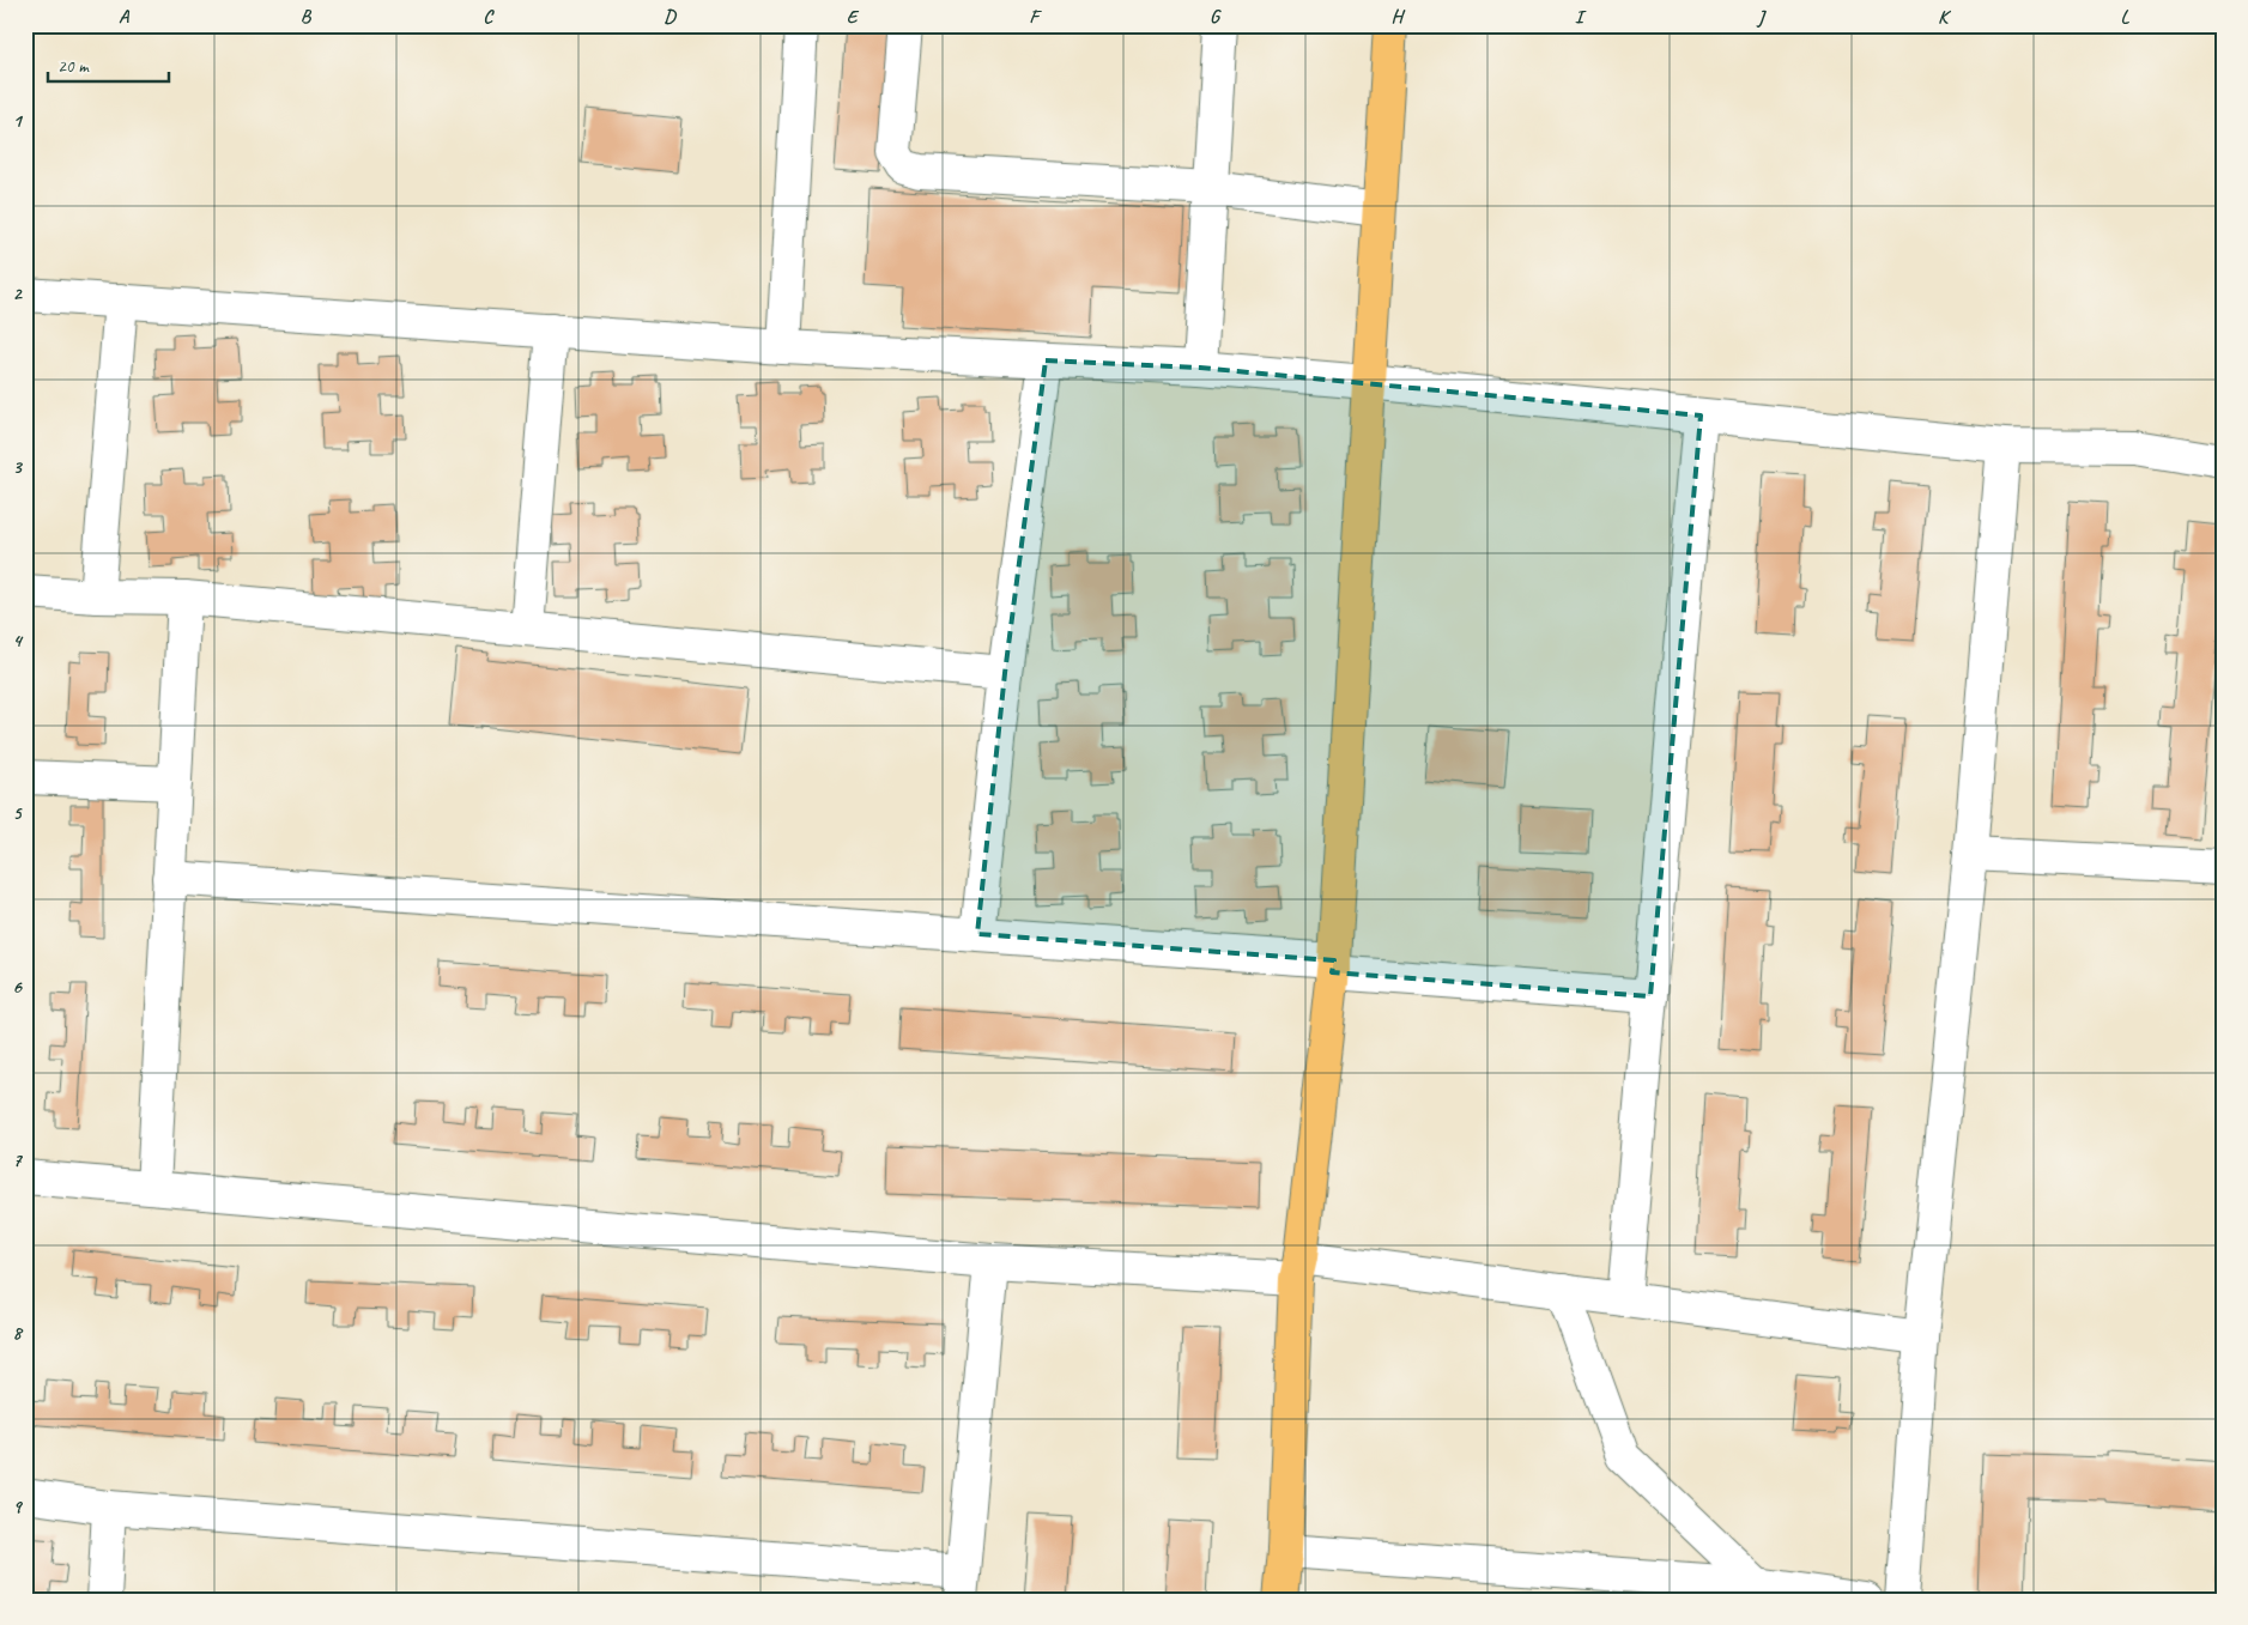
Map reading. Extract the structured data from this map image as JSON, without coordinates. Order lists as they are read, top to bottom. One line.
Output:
{"scale_bar":"20 m","grid":{"columns":["A","B","C","D","E","F","G","H","I","J","K","L"],"rows":["1","2","3","4","5","6","7","8","9"]}}
